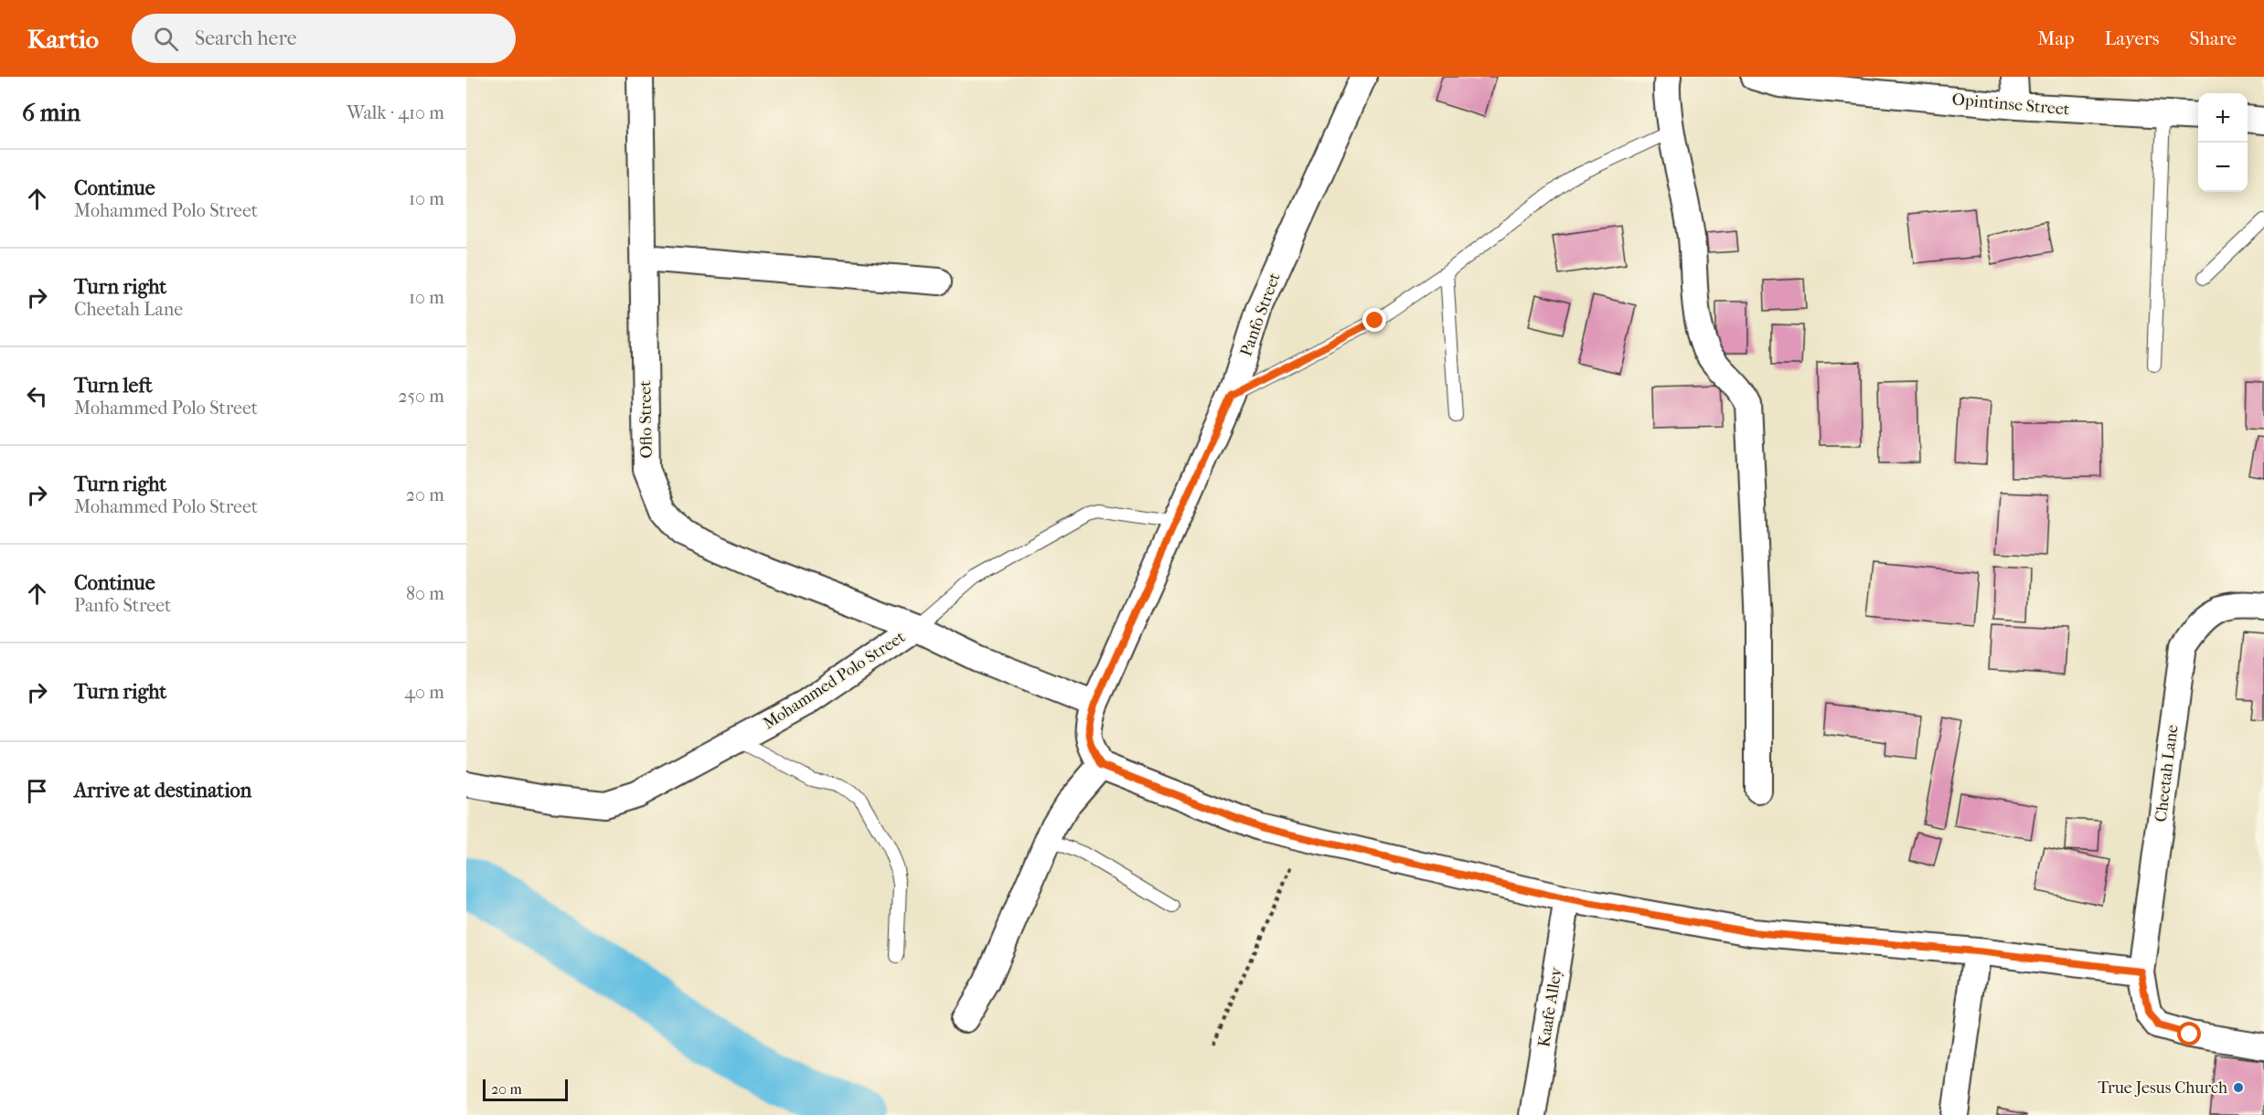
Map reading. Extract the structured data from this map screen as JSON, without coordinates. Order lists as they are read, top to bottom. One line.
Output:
{"streets":{"street":["Opintinse Street","Panfo Street","Oflo Street","Mohammed Polo Street","Cheetah Lane","Kaafe Alley"]},"crossings":[["Panfo Street","Mohammed Polo Street"],["Oflo Street","Mohammed Polo Street"]],"places":["True Jesus Church"],"scale_bar":"20 m","page":{"header":"Kartio","search":"Search here","nav":["Map","Layers","Share"],"heading":["6 min","Walk · 410 m"],"map_buttons":["+","−"],"list":[["Continue","Mohammed Polo Street","10 m"],["Turn right","Cheetah Lane","10 m"],["Turn left","Mohammed Polo Street","250 m"],["Turn right","Mohammed Polo Street","20 m"],["Continue","Panfo Street","80 m"],["Turn right","40 m"],"Arrive at destination"],"scale":"20 m"}}
